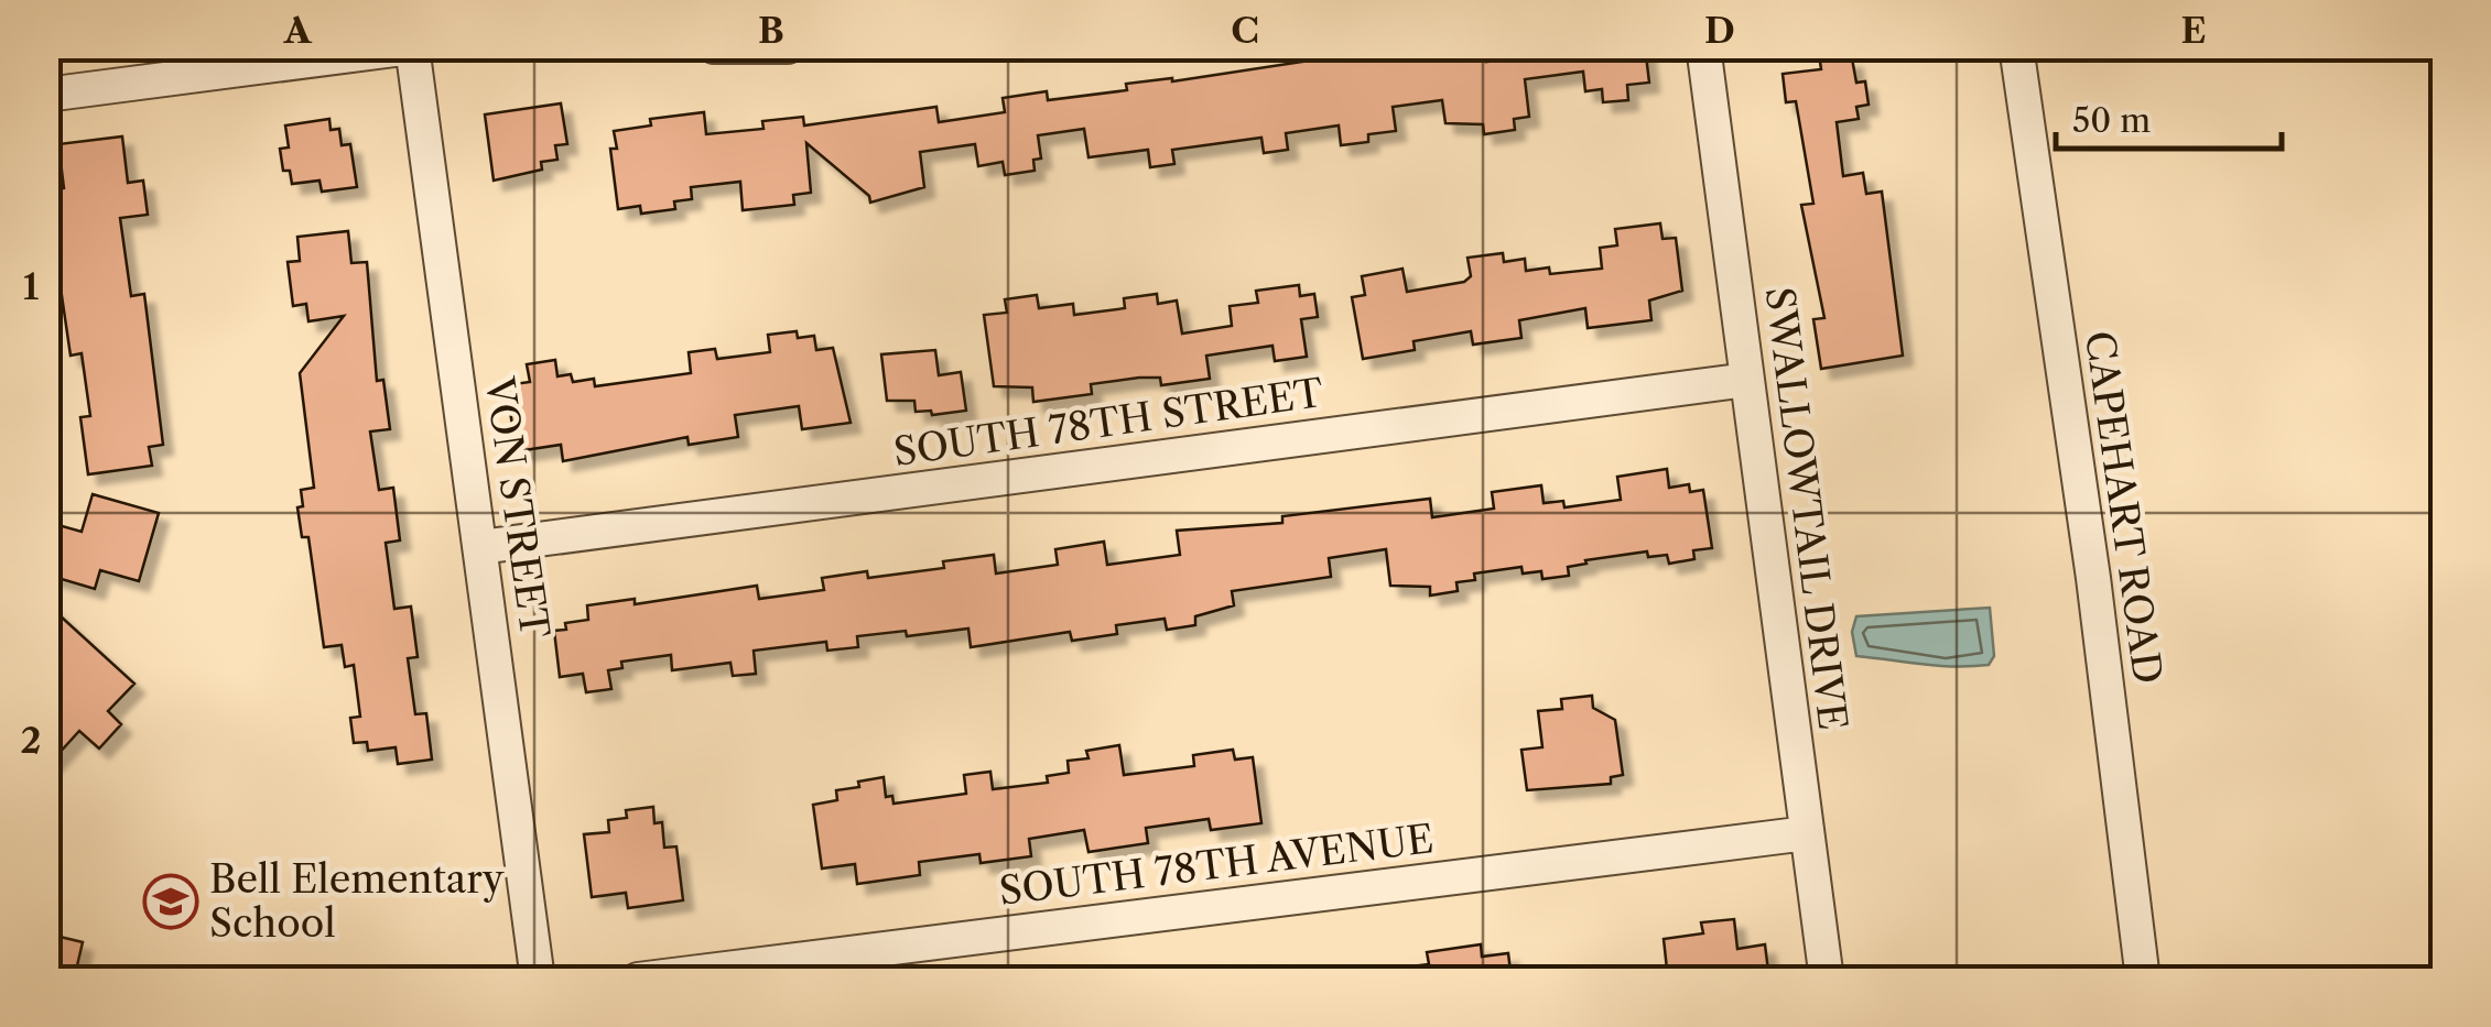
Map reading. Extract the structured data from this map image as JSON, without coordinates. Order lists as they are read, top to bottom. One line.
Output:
{"streets":{"street":["SOUTH 78TH STREET","VON STREET","CAPEHART ROAD","SWALLOWTAIL DRIVE","SOUTH 78TH AVENUE"]},"crossings":[["SOUTH 78TH STREET","VON STREET"],["SOUTH 78TH STREET","SWALLOWTAIL DRIVE"],["SWALLOWTAIL DRIVE","SOUTH 78TH AVENUE"]],"places":{"school or university":["Bell Elementary School"]},"scale_bar":"50 m","grid":{"columns":["A","B","C","D","E"],"rows":["1","2"]}}
